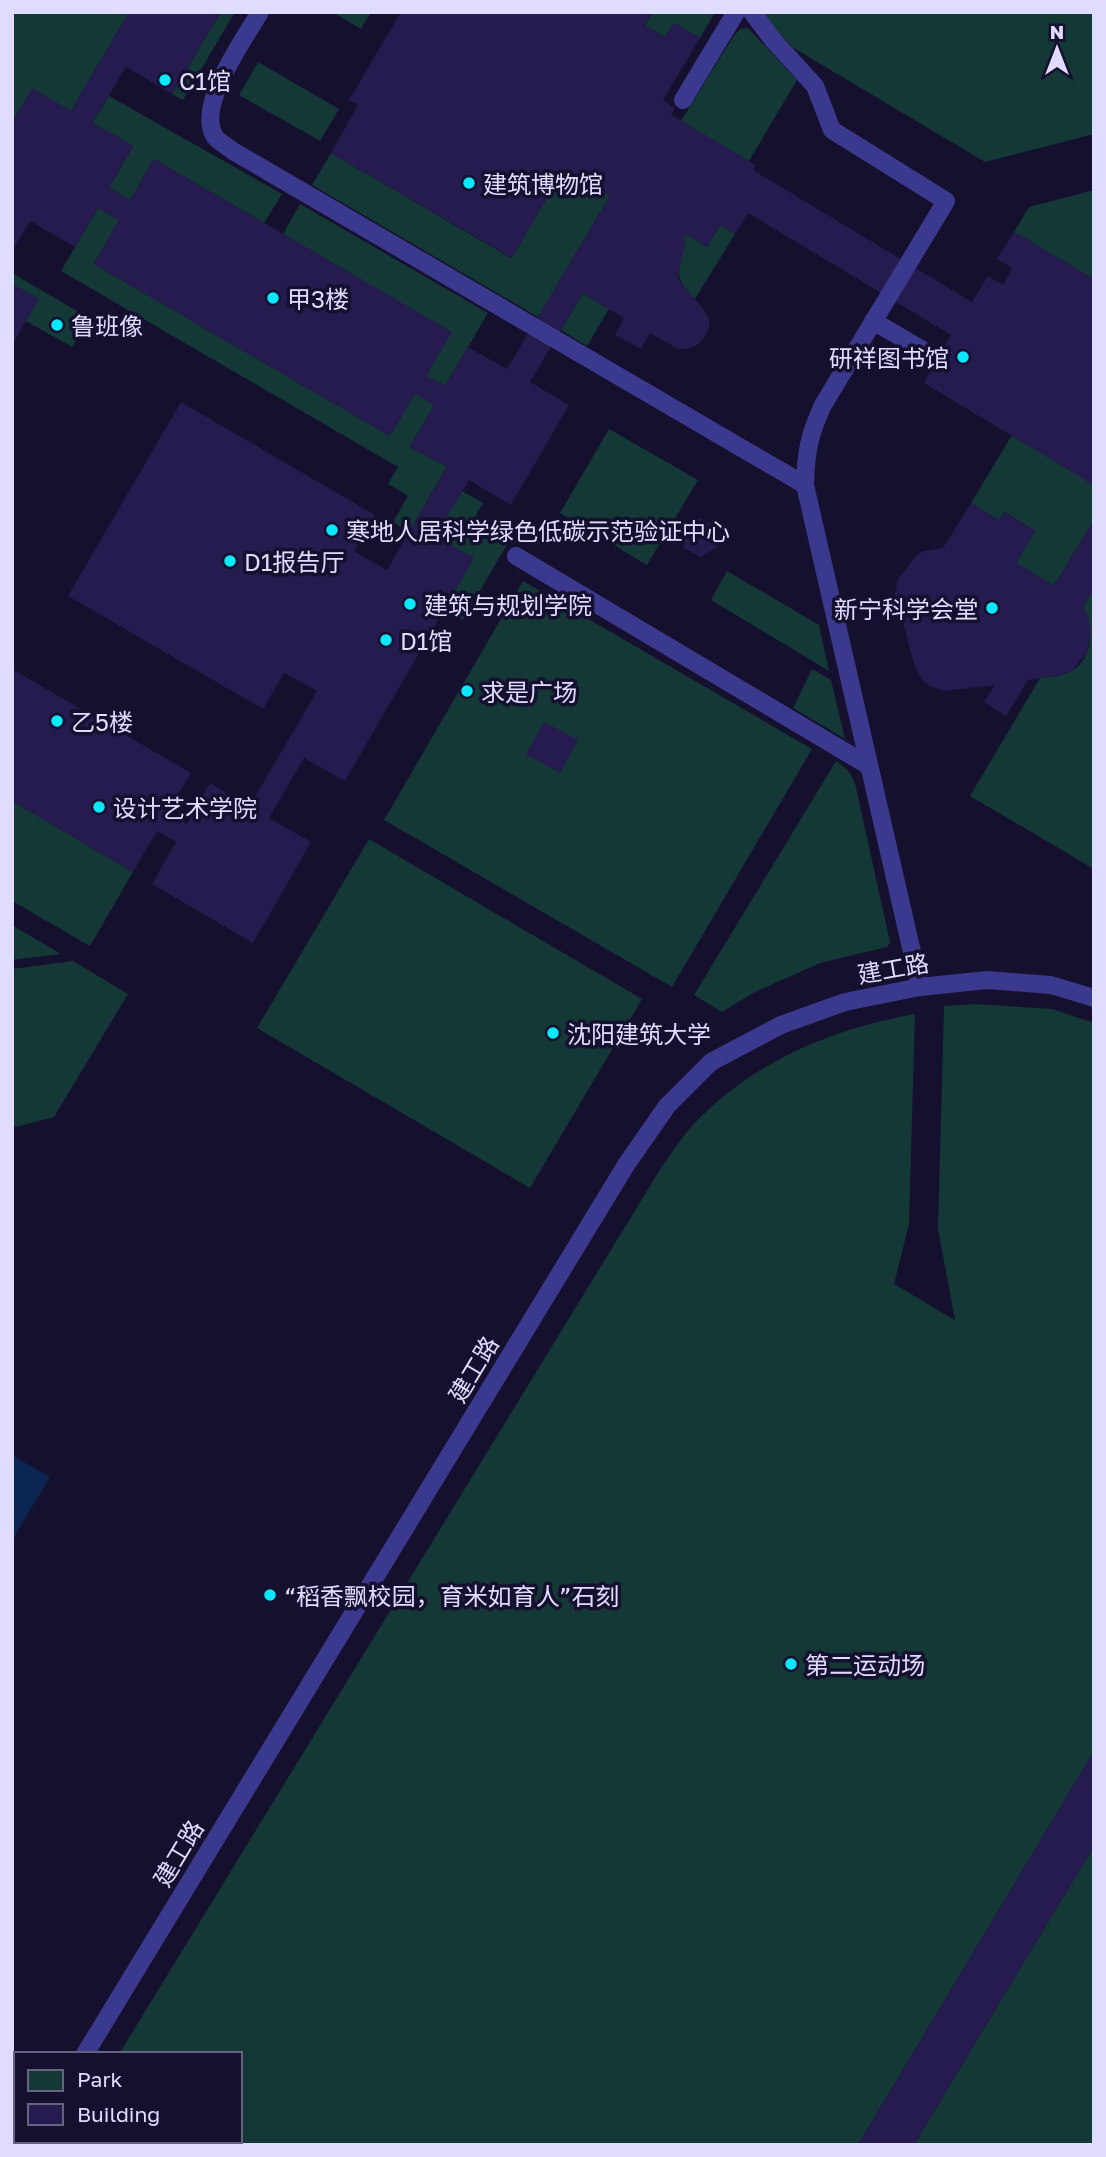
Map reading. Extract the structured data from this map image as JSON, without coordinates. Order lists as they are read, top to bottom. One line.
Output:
{"streets":{"lane":["建工路"]},"places":["C1馆","建筑博物馆","甲3楼","鲁班像","研祥图书馆","寒地人居科学绿色低碳示范验证中心","D1报告厅","建筑与规划学院","新宁科学会堂","D1馆","求是广场","乙5楼","设计艺术学院","沈阳建筑大学","“稻香飘校园，育米如育人”石刻","第二运动场"],"legend":["Park","Building"],"north":"top"}
